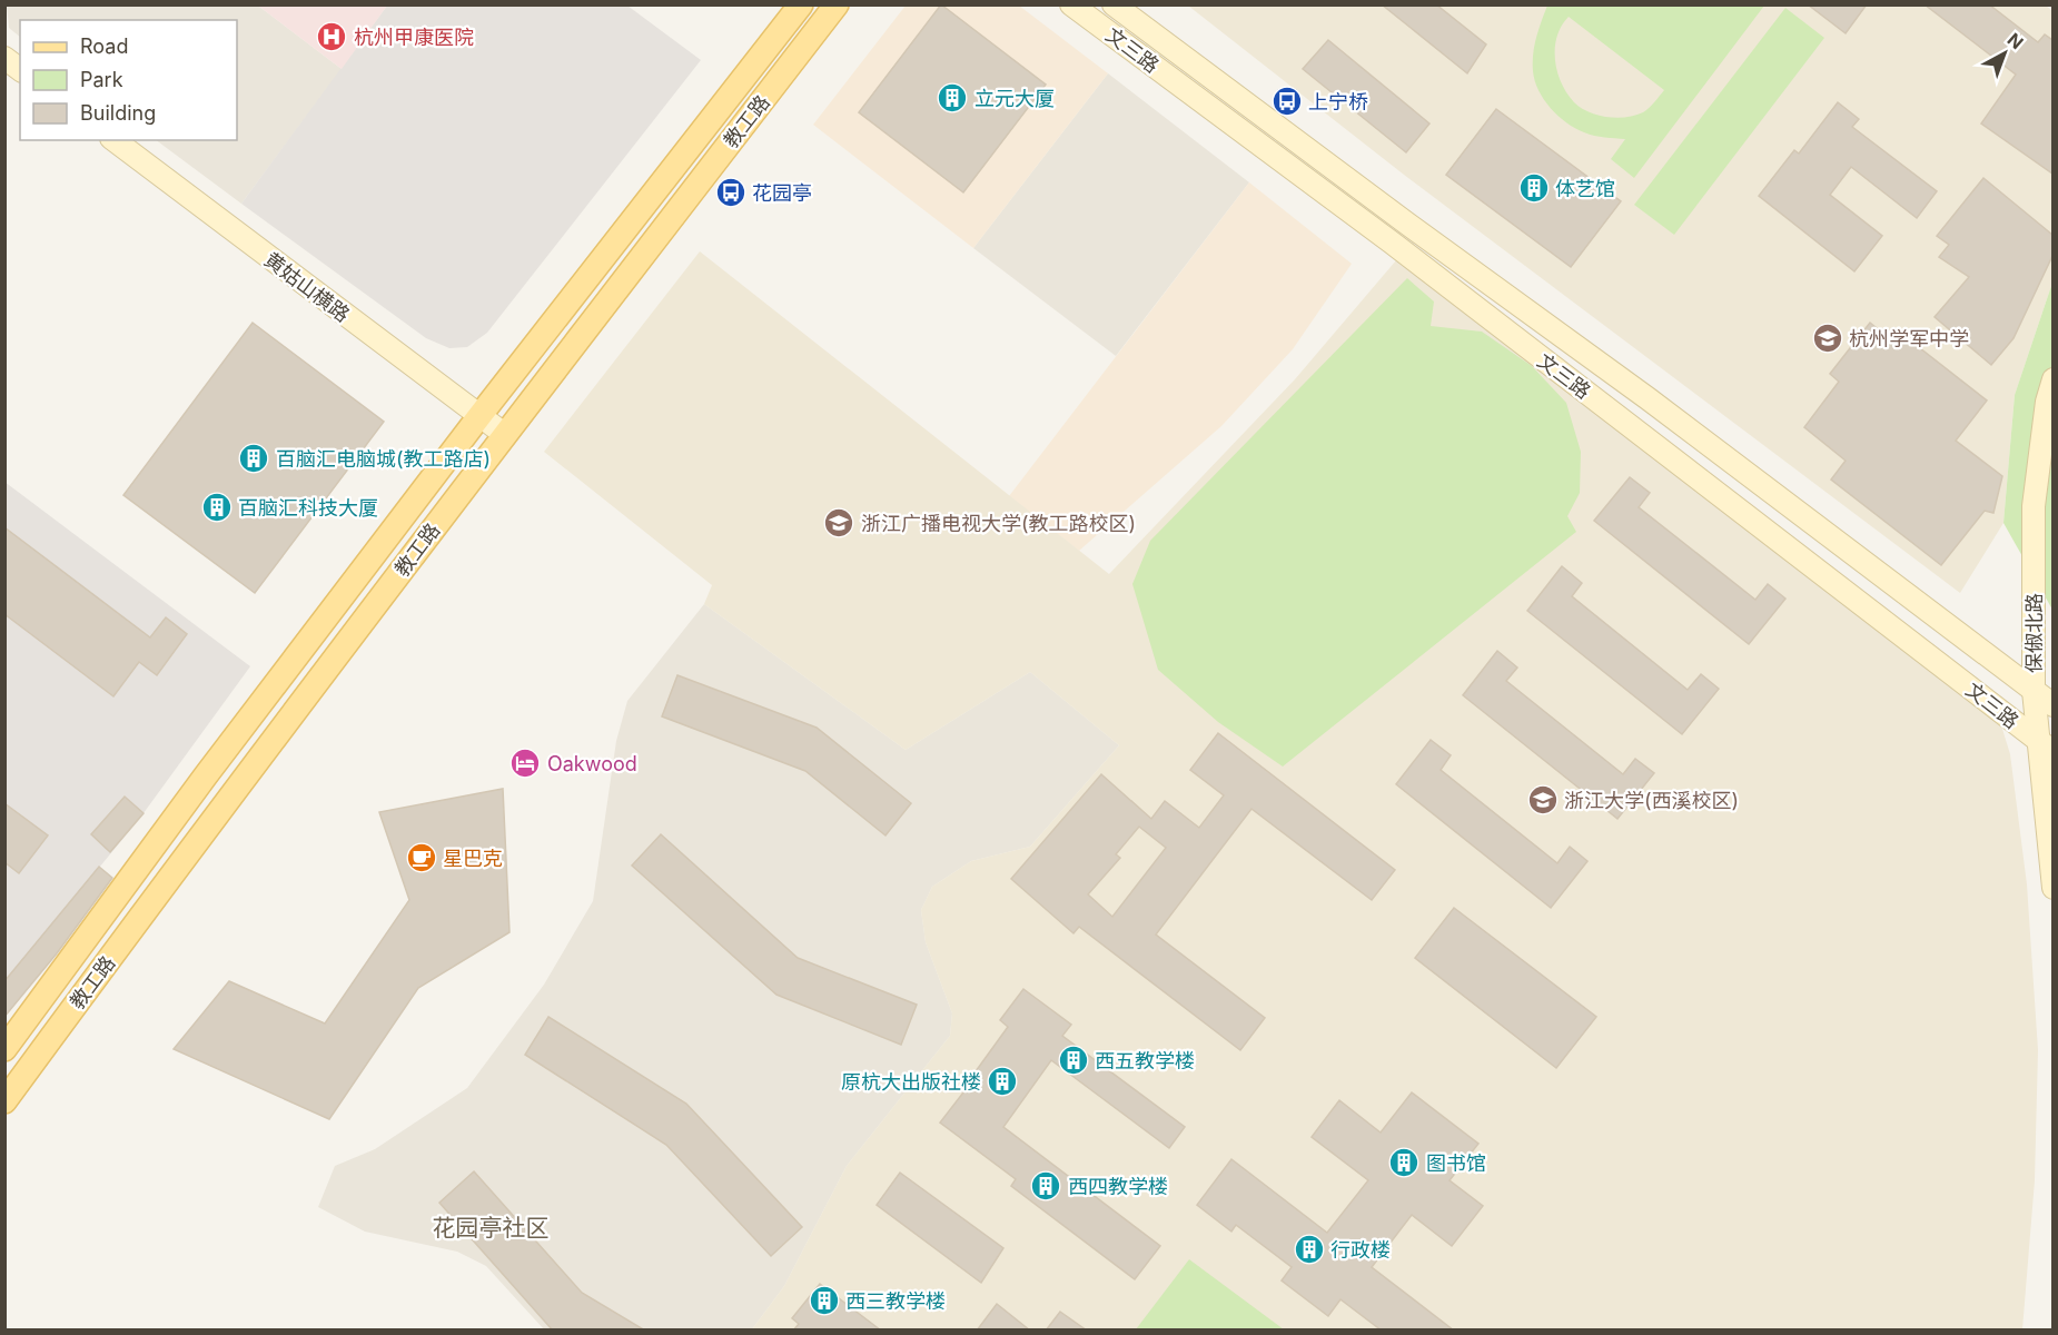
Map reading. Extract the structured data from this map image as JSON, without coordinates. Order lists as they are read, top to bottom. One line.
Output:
{"streets":{"main road":["文三路","教工路","黄姑山横路","保俶北路"]},"crossings":[["文三路","保俶北路"],["教工路","黄姑山横路"]],"districts":["花园亭社区"],"places":{"hospital":["杭州甲康医院"],"building":["立元大厦","体艺馆","百脑汇电脑城(教工路店)","百脑汇科技大厦","西五教学楼","原杭大出版社楼","图书馆","西四教学楼","行政楼","西三教学楼"],"bus stop":["上宁桥","花园亭"],"school or university":["杭州学军中学","浙江广播电视大学(教工路校区)","浙江大学(西溪校区)"],"hotel":["Oakwood"],"cafe":["星巴克"]},"legend":["Road","Park","Building"],"north":"top right"}
